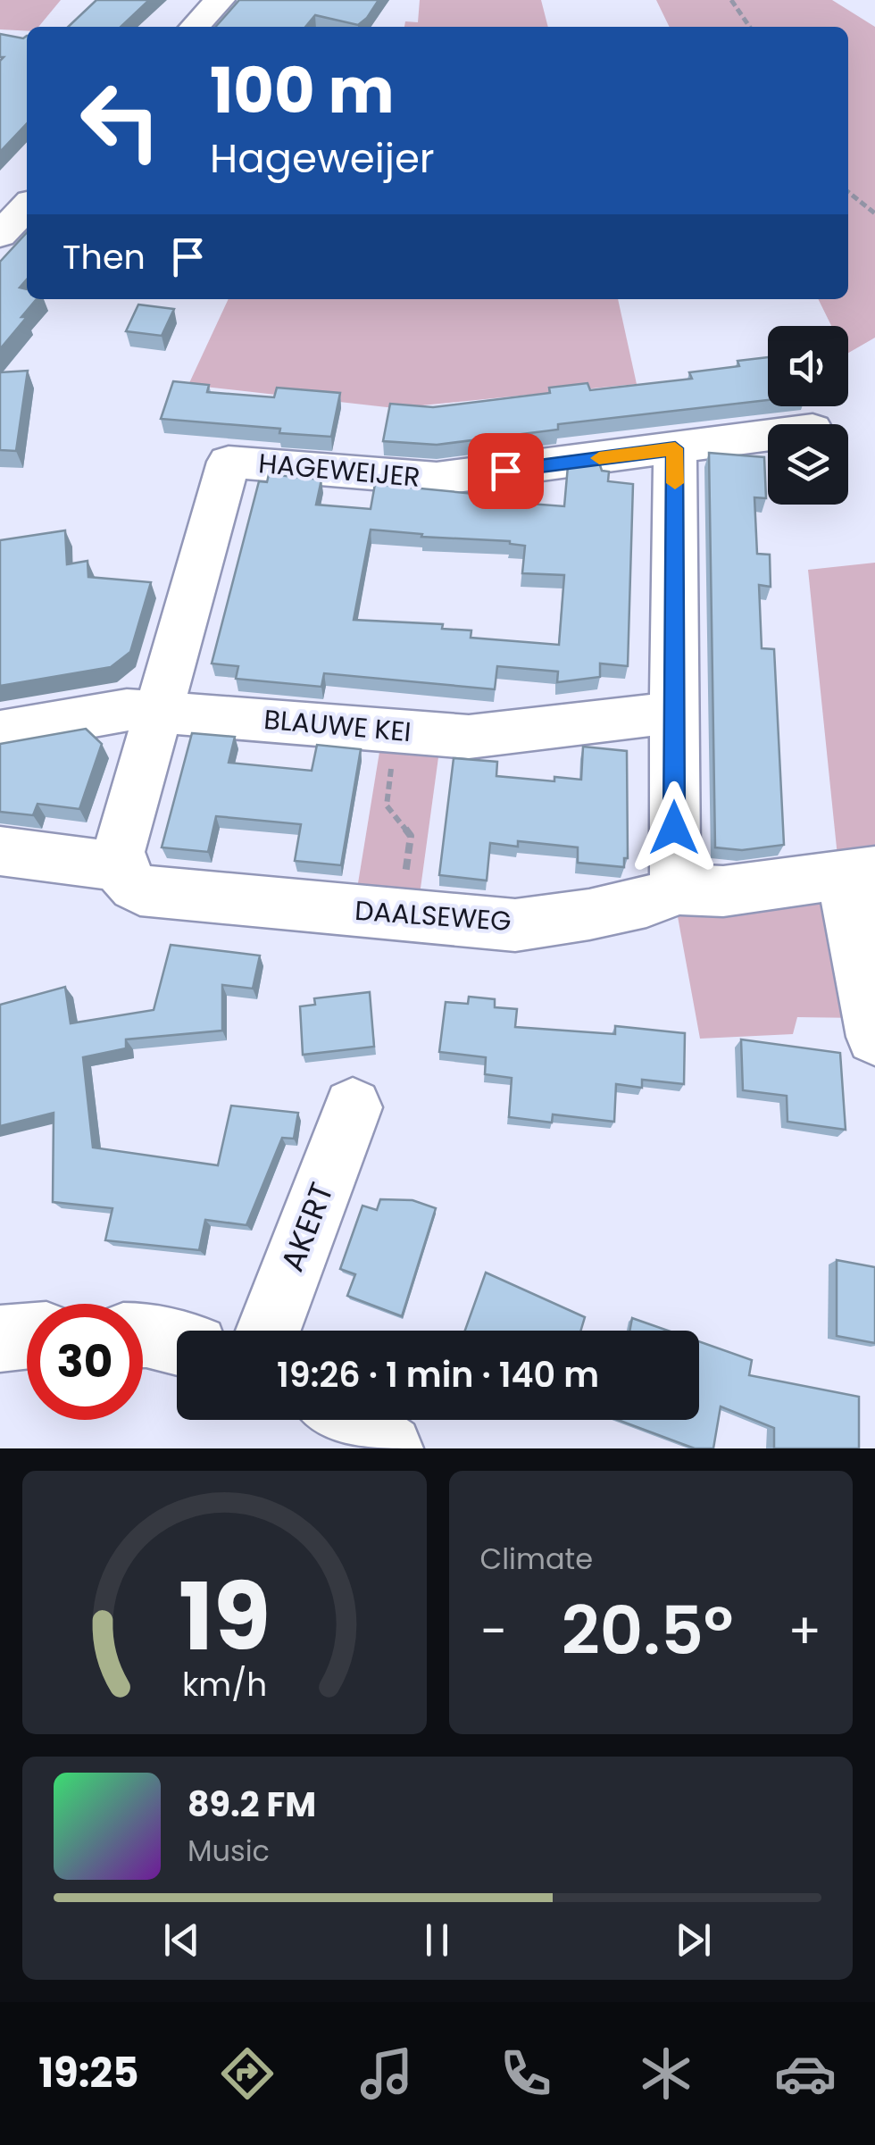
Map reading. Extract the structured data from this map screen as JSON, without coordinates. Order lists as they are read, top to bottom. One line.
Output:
{"streets":{"street":["HAGEWEIJER","BLAUWE KEI","DAALSEWEG","AKERT"]},"crossings":[["HAGEWEIJER","BLAUWE KEI"],["HAGEWEIJER","DAALSEWEG"]],"page":{"turn":["100 m","Hageweijer"],"then":"Then","limit":"30","trip":"19:26 · 1 min · 140 m","tile":"Climate","heat":["−","20.5°","+"],"song":["89.2 FM","Music"],"tabs":"19:25","gauge":["19","km/h"]}}
